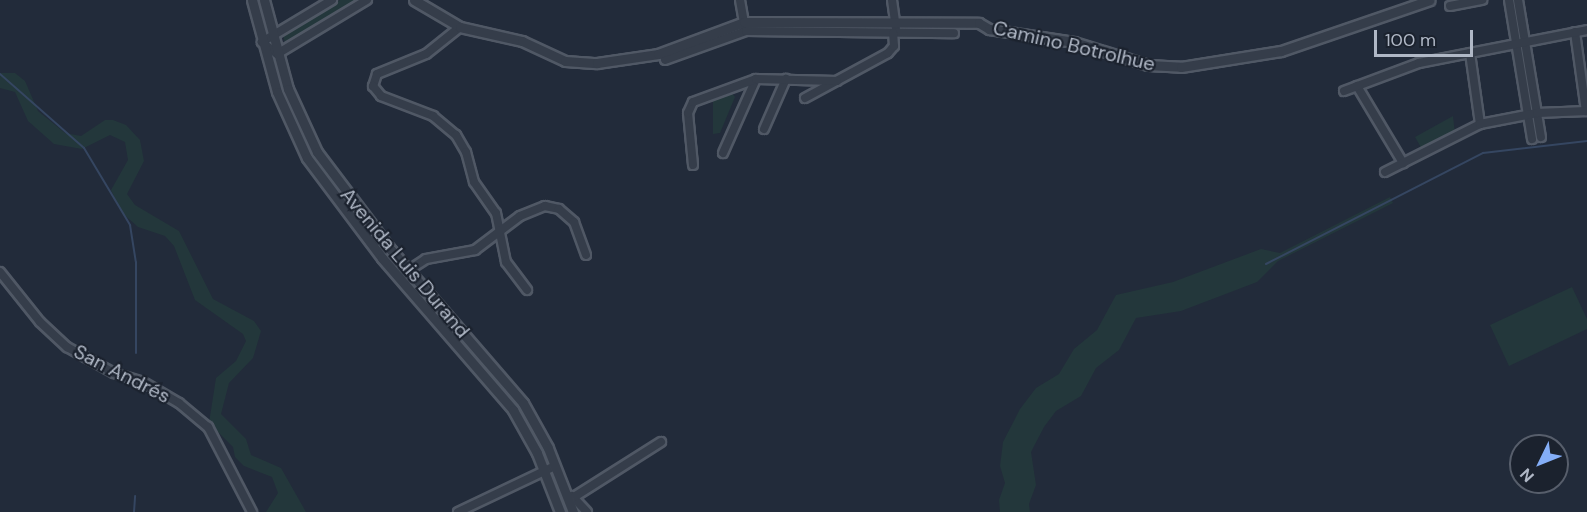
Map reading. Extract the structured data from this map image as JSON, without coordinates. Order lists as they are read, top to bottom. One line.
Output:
{"streets":{"street":["Camino Botrolhue","Avenida Luis Durand","San Andrés"]},"scale_bar":"100 m","north":"bottom left"}
